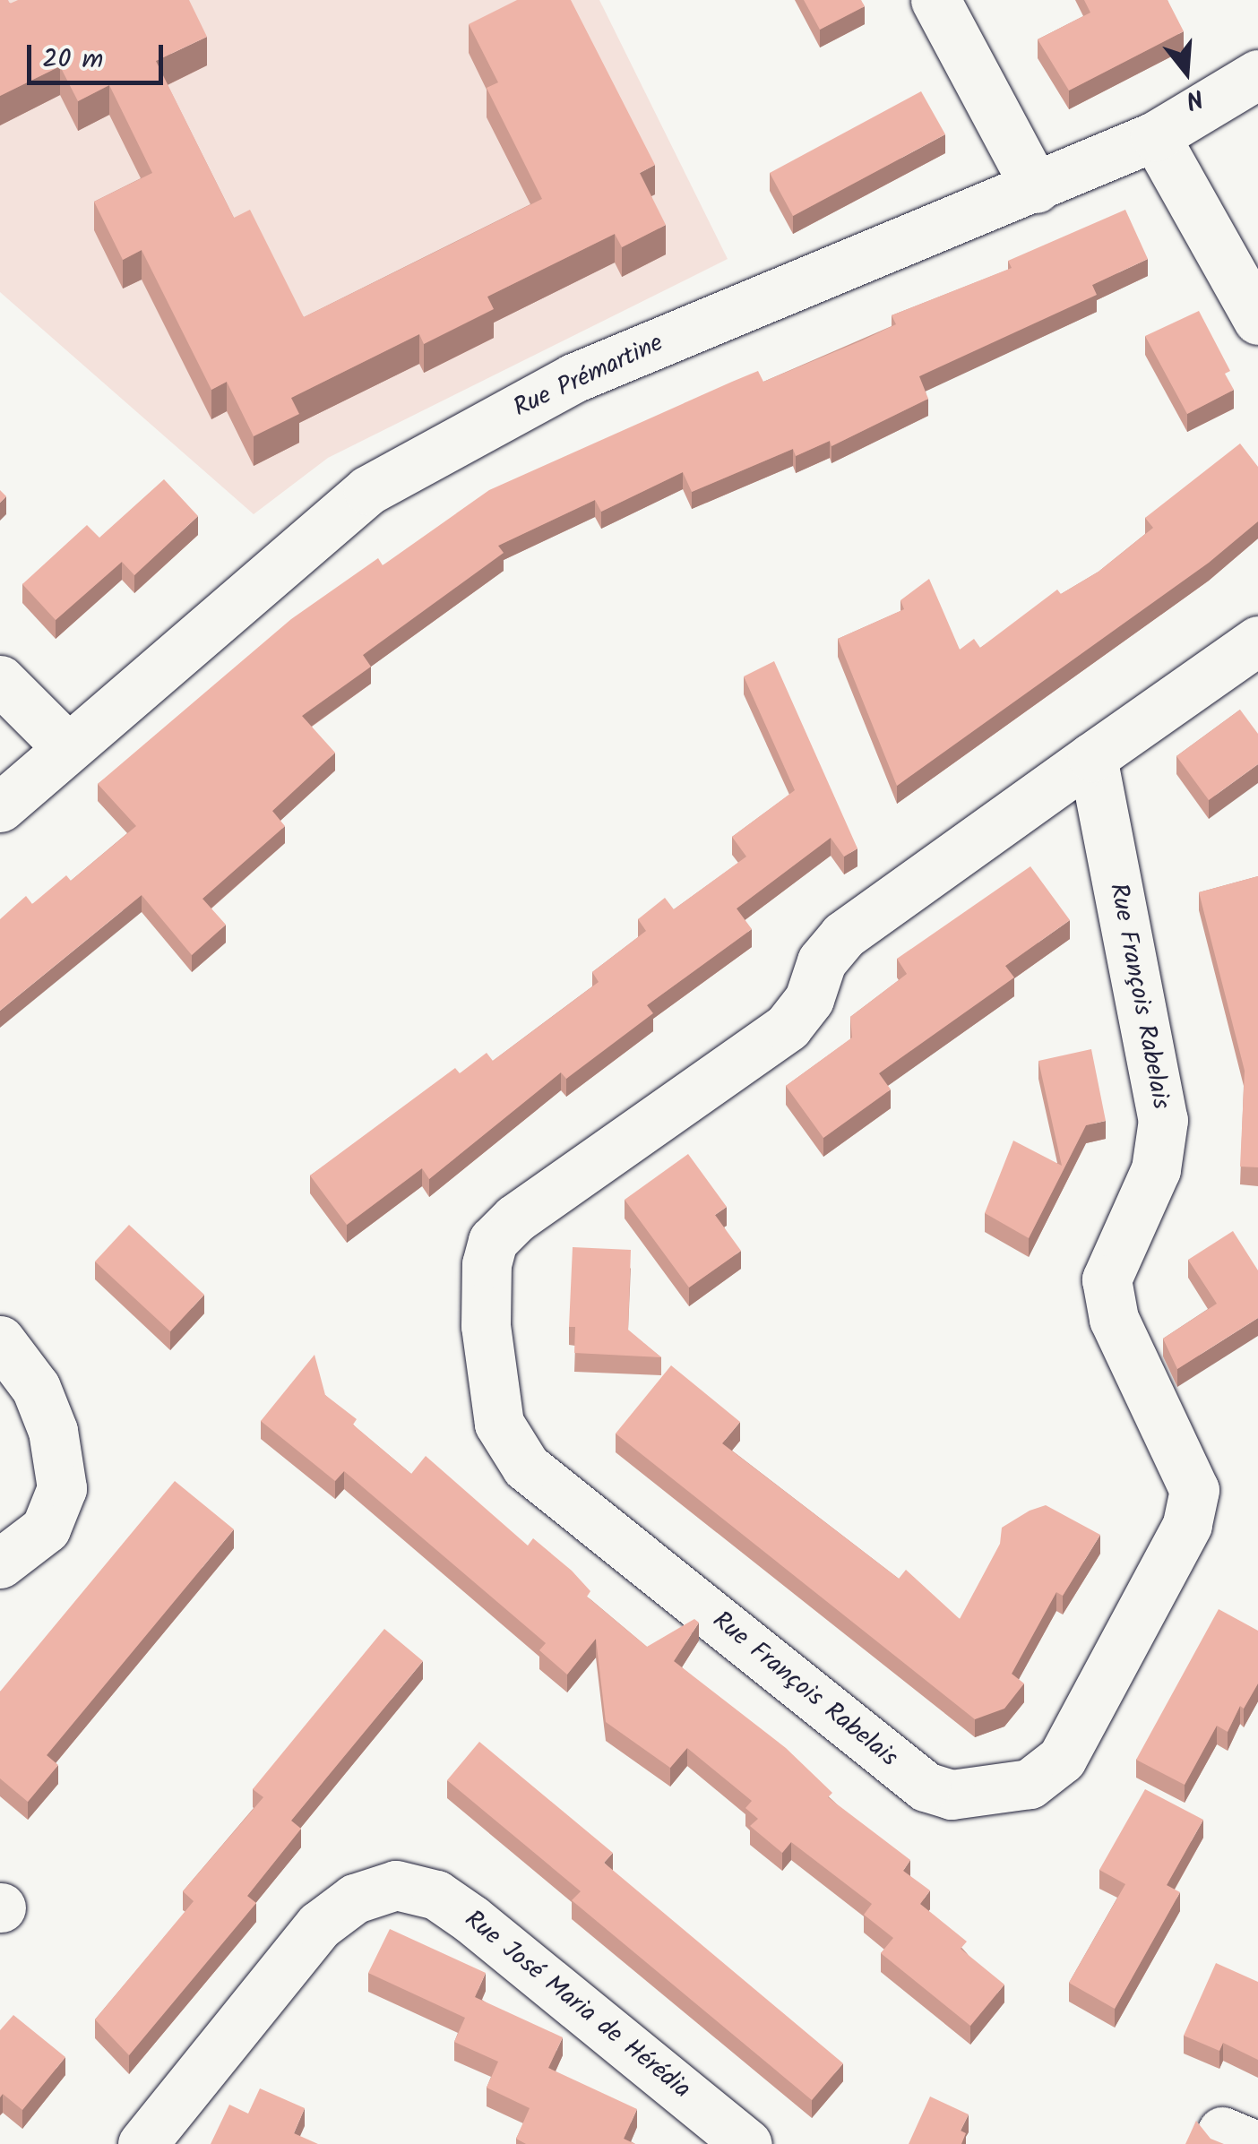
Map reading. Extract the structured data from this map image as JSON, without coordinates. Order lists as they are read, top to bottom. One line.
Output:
{"streets":{"street":["Rue Prémartine","Rue François Rabelais","Rue José Maria de Hérédia"]},"scale_bar":"20 m","north":"bottom"}
